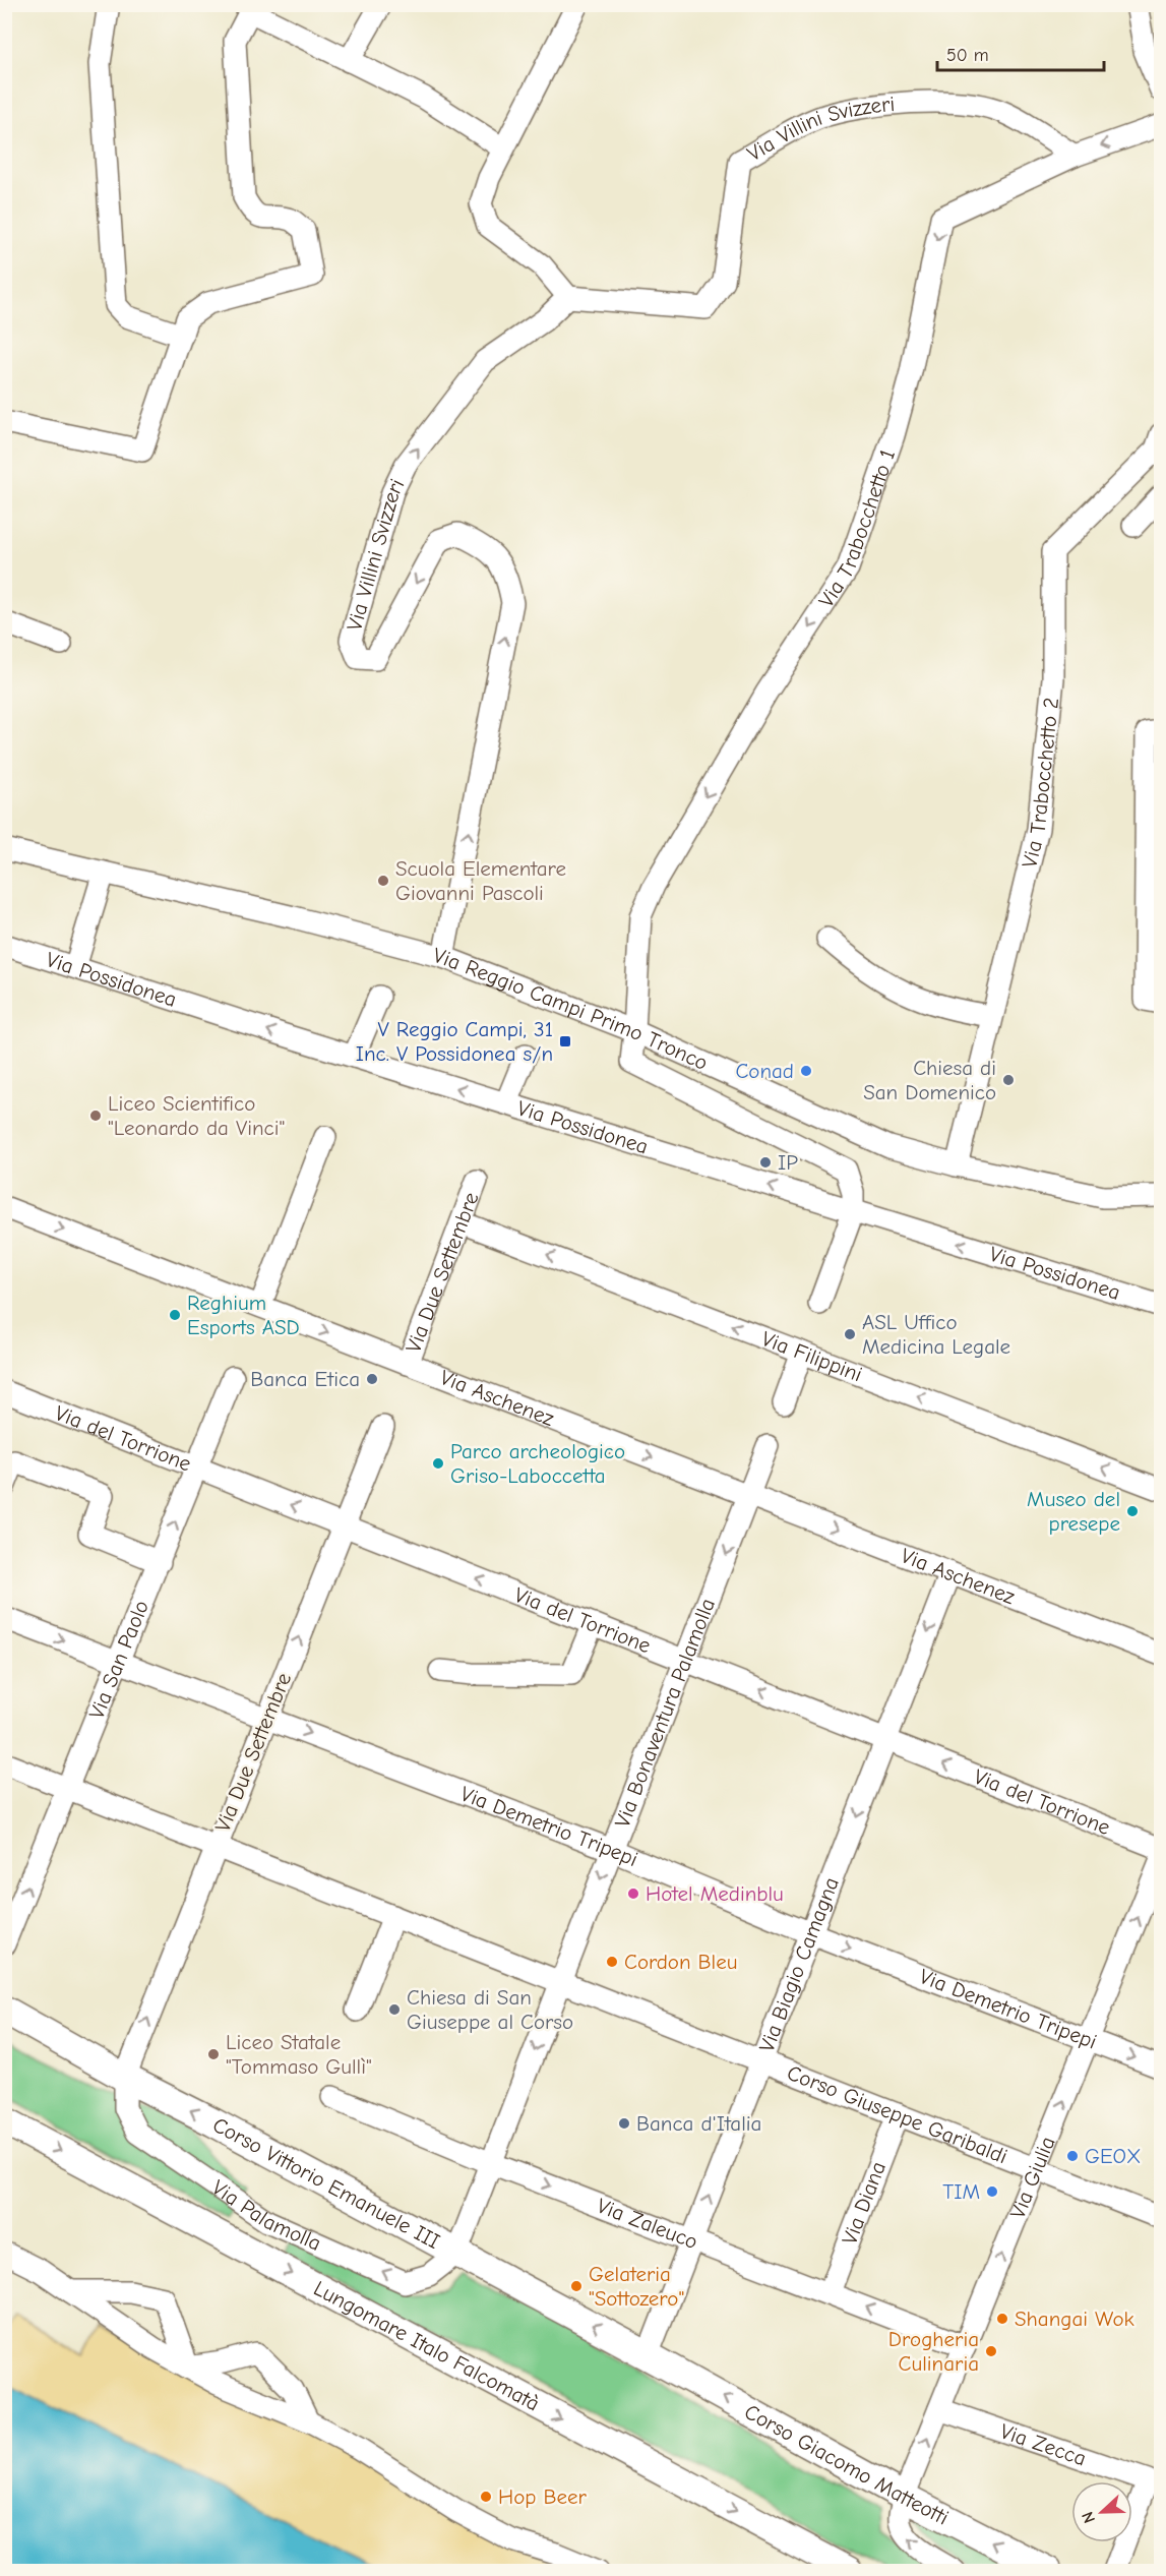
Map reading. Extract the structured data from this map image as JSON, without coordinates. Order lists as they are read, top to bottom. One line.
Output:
{"streets":{"main road":["Corso Vittorio Emanuele III","Lungomare Italo Falcomatà","Corso Giacomo Matteotti"],"street":["Via Villini Svizzeri","Via Trabocchetto 1","Via Trabocchetto 2","Via Possidonea","Via Reggio Campi Primo Tronco","Via Due Settembre","Via Filippini","Via Aschenez","Via del Torrione","Via San Paolo","Via Bonaventura Palamolla","Via Demetrio Tripepi","Via Biagio Camagna","Corso Giuseppe Garibaldi","Via Giulia","Via Diana","Via Palamolla","Via Zaleuco","Via Zecca"]},"crossings":[["Via Villini Svizzeri","Via Trabocchetto 1"],["Via Villini Svizzeri","Via Reggio Campi Primo Tronco"],["Via Trabocchetto 1","Via Reggio Campi Primo Tronco"],["Via Trabocchetto 2","Via Reggio Campi Primo Tronco"],["Via Due Settembre","Via Filippini"],["Via Due Settembre","Via Aschenez"],["Via Due Settembre","Via del Torrione"],["Via Due Settembre","Via Demetrio Tripepi"],["Via Due Settembre","Corso Giuseppe Garibaldi"],["Via Due Settembre","Corso Vittorio Emanuele III"],["Via Due Settembre","Via Palamolla"],["Via Aschenez","Via Bonaventura Palamolla"],["Via Aschenez","Via Biagio Camagna"],["Via del Torrione","Via San Paolo"],["Via del Torrione","Via Bonaventura Palamolla"],["Via del Torrione","Via Biagio Camagna"],["Via San Paolo","Via Demetrio Tripepi"],["Via San Paolo","Corso Giuseppe Garibaldi"],["Via Bonaventura Palamolla","Via Demetrio Tripepi"],["Via Bonaventura Palamolla","Corso Giuseppe Garibaldi"],["Via Bonaventura Palamolla","Corso Vittorio Emanuele III"],["Via Bonaventura Palamolla","Via Palamolla"],["Via Bonaventura Palamolla","Via Zaleuco"],["Via Demetrio Tripepi","Via Biagio Camagna"],["Via Demetrio Tripepi","Via Giulia"],["Via Biagio Camagna","Corso Giuseppe Garibaldi"],["Via Biagio Camagna","Corso Vittorio Emanuele III"],["Via Biagio Camagna","Via Zaleuco"],["Via Biagio Camagna","Corso Giacomo Matteotti"],["Corso Giuseppe Garibaldi","Via Giulia"],["Corso Giuseppe Garibaldi","Via Diana"],["Via Giulia","Via Zaleuco"],["Via Giulia","Via Zecca"],["Via Giulia","Corso Giacomo Matteotti"],["Corso Vittorio Emanuele III","Via Palamolla"],["Corso Vittorio Emanuele III","Corso Giacomo Matteotti"],["Via Diana","Via Zaleuco"]],"one_way":["Via Trabocchetto 1","Via Possidonea","Via Due Settembre","Via Filippini","Via Aschenez","Via del Torrione","Via San Paolo","Via Bonaventura Palamolla","Via Demetrio Tripepi","Via Giulia","Corso Vittorio Emanuele III","Lungomare Italo Falcomatà","Corso Giacomo Matteotti"],"places":{"other":["Scuola Elementare Giovanni Pascoli","Conad","Chiesa di San Domenico","Liceo Scientifico \"Leonardo da Vinci\"","IP","Reghium Esports ASD","ASL Uffico Medicina Legale","Banca Etica","Parco archeologico Griso-Laboccetta","Museo del presepe","Hotel Medinblu","Cordon Bleu","Chiesa di San Giuseppe al Corso","Liceo Statale \"Tommaso Gullì\"","Banca d'Italia","GEOX","TIM","Gelateria \"Sottozero\"","Shangai Wok","Drogheria Culinaria","Hop Beer"],"transit":["V Reggio Campi, 31 Inc. V Possidonea s/n"]},"scale_bar":"50 m","north":"left"}
